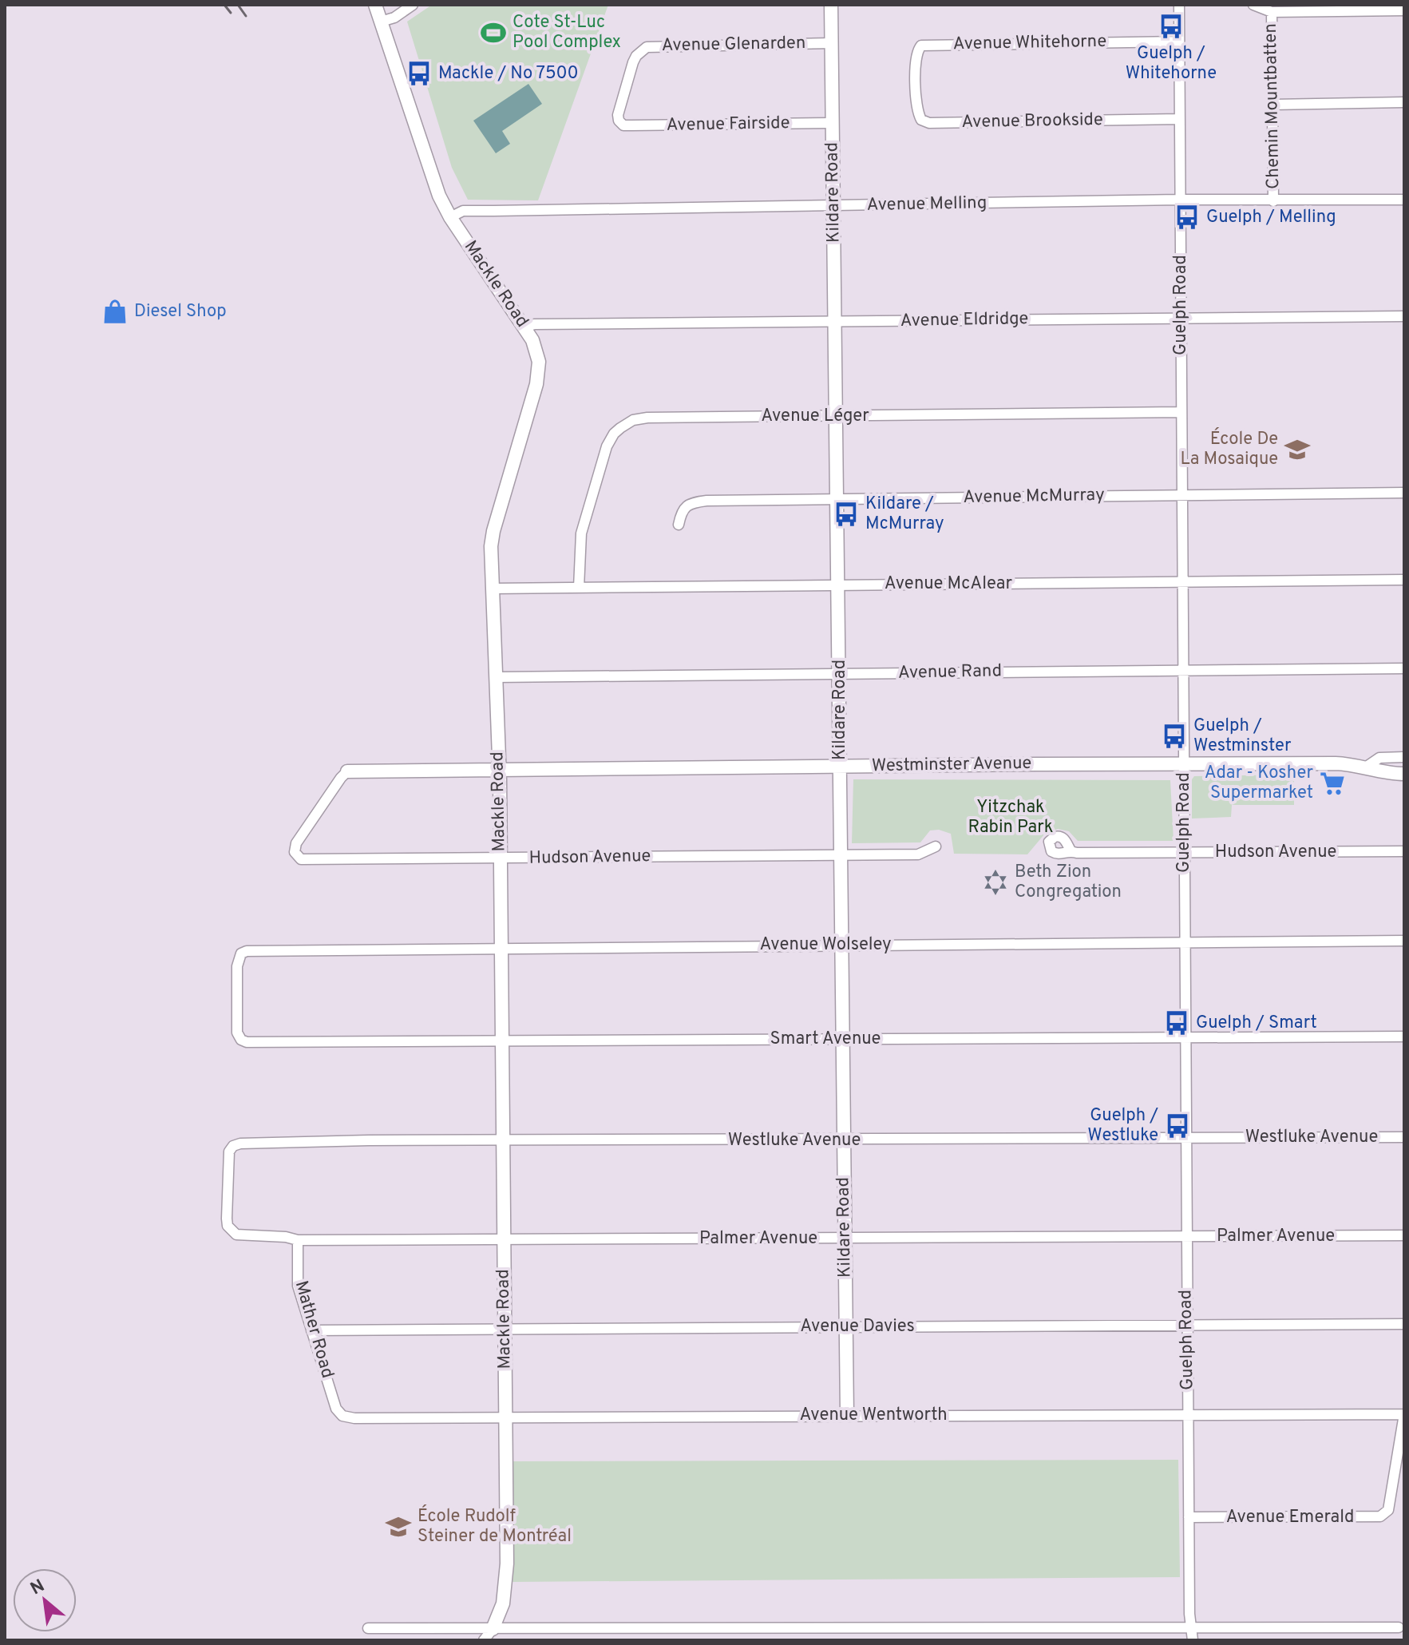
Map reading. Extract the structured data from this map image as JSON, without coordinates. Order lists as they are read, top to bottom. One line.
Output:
{"streets":{"street":["Avenue Whitehorne","Avenue Glenarden","Chemin Mountbatten","Avenue Brookside","Avenue Fairside","Kildare Road","Avenue Melling","Mackle Road","Guelph Road","Avenue Eldridge","Avenue Léger","Avenue McMurray","Avenue McAlear","Avenue Rand","Westminster Avenue","Hudson Avenue","Avenue Wolseley","Smart Avenue","Westluke Avenue","Palmer Avenue","Avenue Davies","Mather Road","Avenue Wentworth","Avenue Emerald"]},"crossings":[["Avenue Whitehorne","Avenue Brookside"],["Avenue Whitehorne","Guelph Road"],["Avenue Glenarden","Avenue Fairside"],["Avenue Glenarden","Kildare Road"],["Chemin Mountbatten","Avenue Melling"],["Avenue Brookside","Guelph Road"],["Avenue Fairside","Kildare Road"],["Kildare Road","Avenue Melling"],["Kildare Road","Avenue Eldridge"],["Kildare Road","Avenue Léger"],["Kildare Road","Avenue McMurray"],["Kildare Road","Avenue McAlear"],["Kildare Road","Avenue Rand"],["Kildare Road","Westminster Avenue"],["Kildare Road","Hudson Avenue"],["Kildare Road","Avenue Wolseley"],["Kildare Road","Smart Avenue"],["Kildare Road","Westluke Avenue"],["Kildare Road","Palmer Avenue"],["Kildare Road","Avenue Davies"],["Kildare Road","Avenue Wentworth"],["Avenue Melling","Mackle Road"],["Avenue Melling","Guelph Road"],["Mackle Road","Avenue Eldridge"],["Mackle Road","Avenue McAlear"],["Mackle Road","Avenue Rand"],["Mackle Road","Westminster Avenue"],["Mackle Road","Hudson Avenue"],["Mackle Road","Avenue Wolseley"],["Mackle Road","Smart Avenue"],["Mackle Road","Westluke Avenue"],["Mackle Road","Palmer Avenue"],["Mackle Road","Avenue Davies"],["Mackle Road","Avenue Wentworth"],["Guelph Road","Avenue Eldridge"],["Guelph Road","Avenue Léger"],["Guelph Road","Avenue McMurray"],["Guelph Road","Avenue McAlear"],["Guelph Road","Avenue Rand"],["Guelph Road","Westminster Avenue"],["Guelph Road","Hudson Avenue"],["Guelph Road","Avenue Wolseley"],["Guelph Road","Smart Avenue"],["Guelph Road","Westluke Avenue"],["Guelph Road","Palmer Avenue"],["Guelph Road","Avenue Davies"],["Guelph Road","Avenue Wentworth"],["Guelph Road","Avenue Emerald"],["Avenue Léger","Avenue McAlear"],["Westminster Avenue","Hudson Avenue"],["Avenue Wolseley","Smart Avenue"],["Westluke Avenue","Palmer Avenue"],["Palmer Avenue","Mather Road"],["Avenue Davies","Mather Road"],["Mather Road","Avenue Wentworth"],["Avenue Wentworth","Avenue Emerald"]],"parks":["Yitzchak Rabin Park"],"places":{"bus stop":["Guelph / Whitehorne","Mackle / No 7500","Guelph / Melling","Kildare / McMurray","Guelph / Westminster","Guelph / Smart","Guelph / Westluke"],"sports":["Cote St-Luc Pool Complex"],"shop":["Diesel Shop"],"school or university":["École De La Mosaique","École Rudolf Steiner de Montréal"],"supermarket":["Adar - Kosher Supermarket"],"synagogue":["Beth Zion Congregation"]},"north":"top left"}
